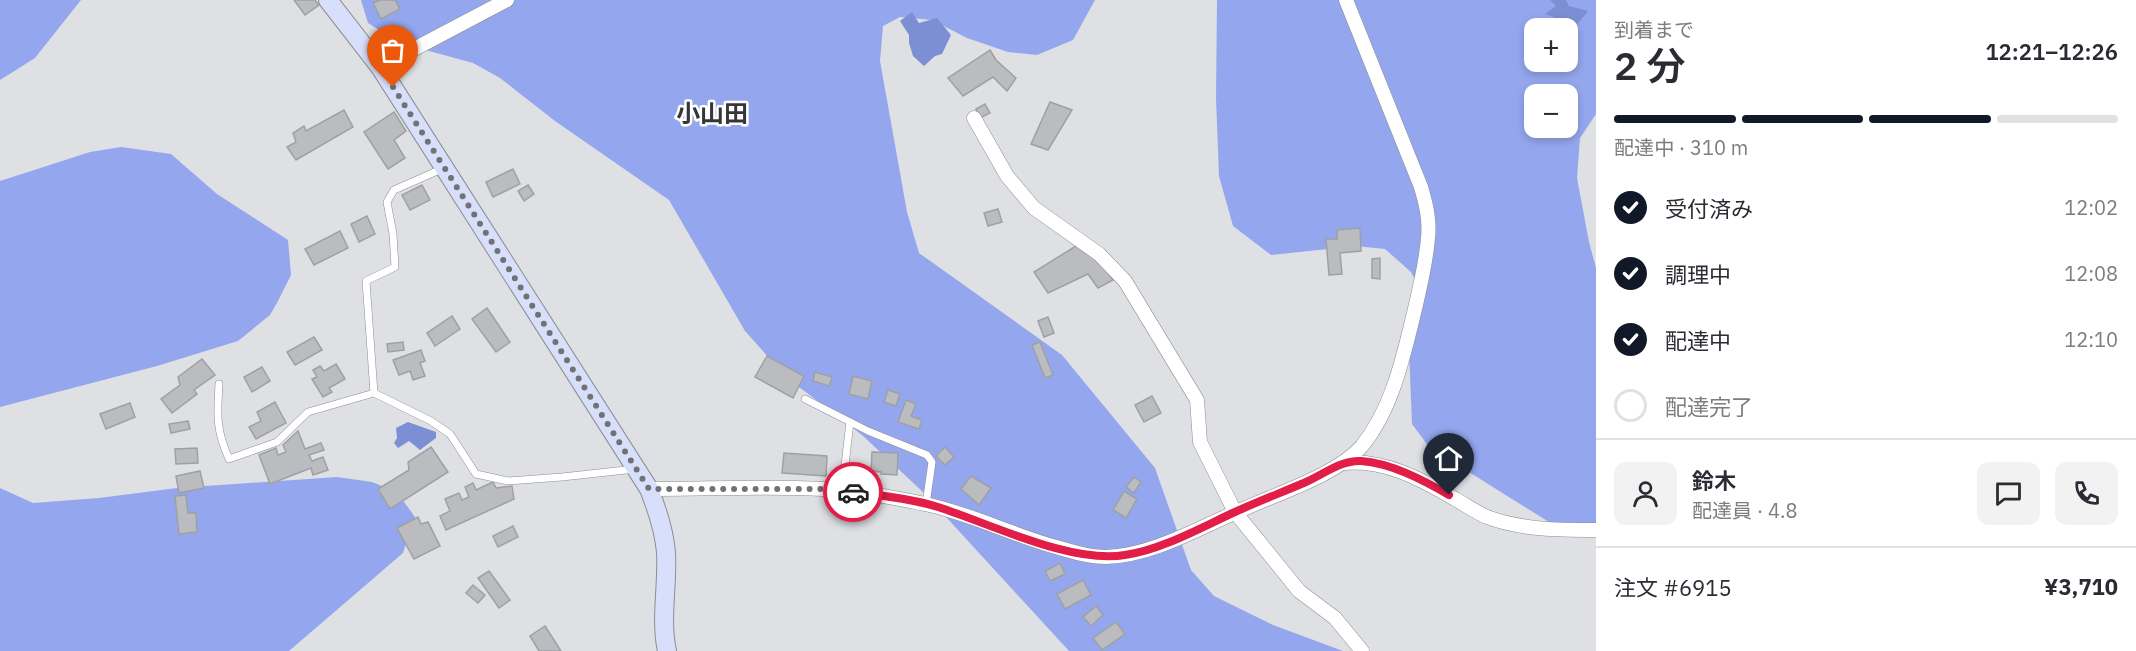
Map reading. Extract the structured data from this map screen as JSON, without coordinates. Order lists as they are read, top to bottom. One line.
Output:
{"districts":["小山田"],"page":{"heading":["2 分","到着まで","12:21–12:26"],"panel":["鈴木","配達員 · 4.8","注文 #6915","¥3,710"],"map_buttons":["+","−"],"bar":"配達中 · 310 m","list":[["受付済み","12:02"],["調理中","12:08"],["配達中","12:10"],"配達完了"]}}
